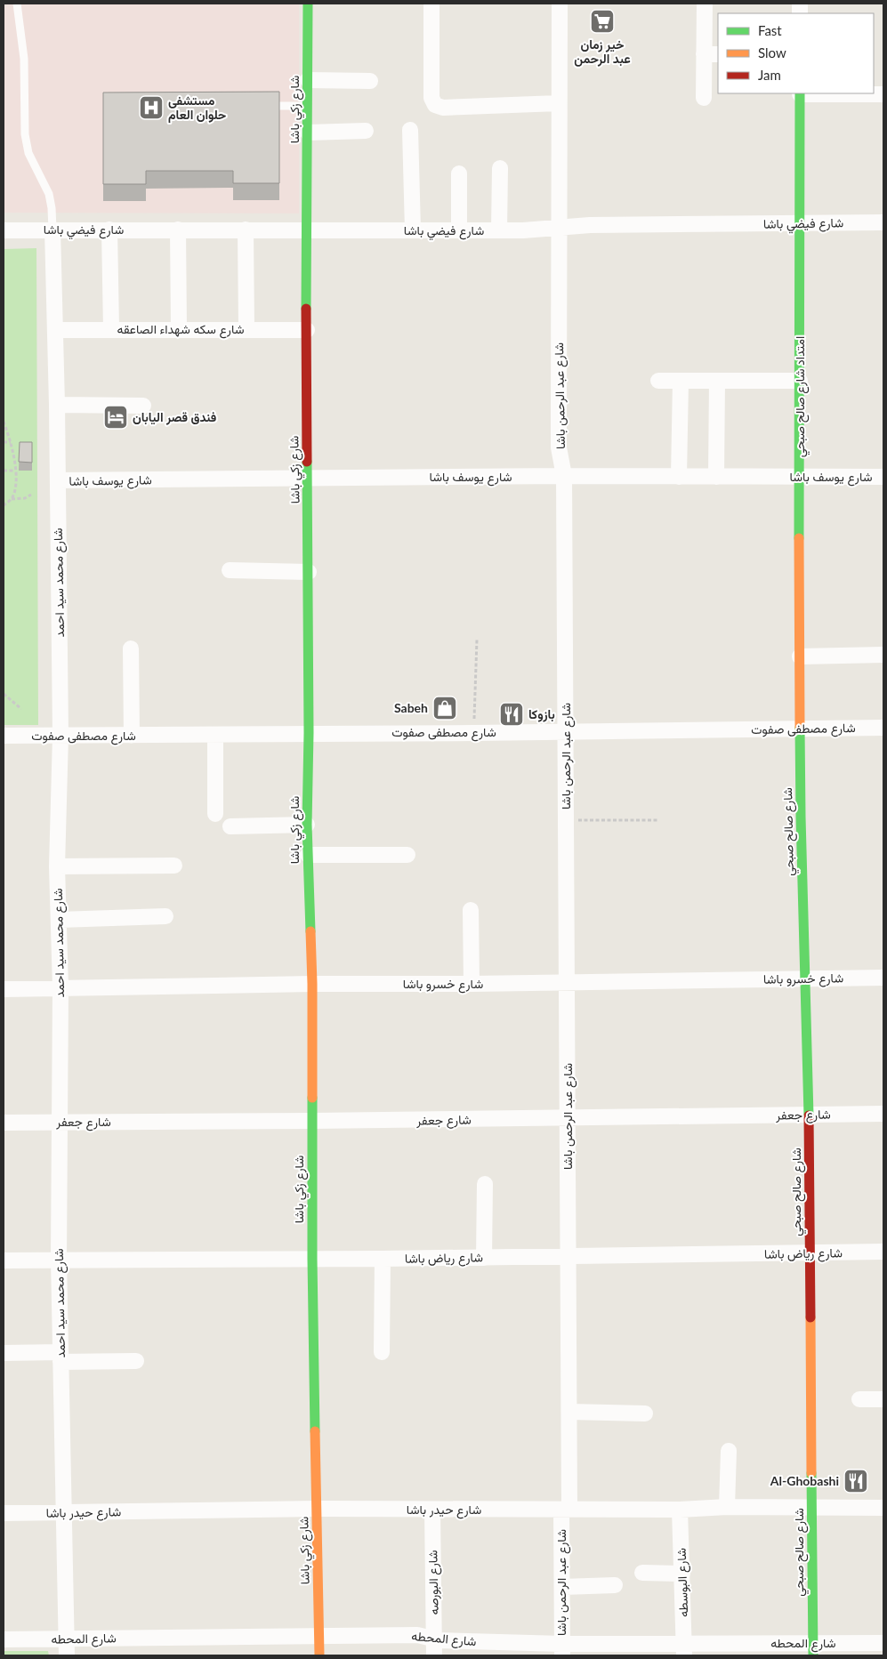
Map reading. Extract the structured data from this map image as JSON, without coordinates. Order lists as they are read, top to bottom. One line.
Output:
{"streets":{"street":["شارع زكي باشا","شارع فيضي باشا","شارع سكه شهداء الصاعقه","شارع عبد الرحمن باشا","امتداد شارع صالح صبحي","شارع يوسف باشا","شارع محمد سيد احمد","شارع مصطفى صفوت","شارع صالح صبحي","شارع خسرو باشا","شارع جعفر","شارع رياض باشا","شارع حيدر باشا","شارع البورصه","شارع البوسطه","شارع المحطه"]},"crossings":[["شارع زكي باشا","شارع فيضي باشا"],["شارع زكي باشا","شارع سكه شهداء الصاعقه"],["شارع زكي باشا","شارع يوسف باشا"],["شارع زكي باشا","شارع مصطفى صفوت"],["شارع زكي باشا","شارع خسرو باشا"],["شارع زكي باشا","شارع جعفر"],["شارع زكي باشا","شارع رياض باشا"],["شارع زكي باشا","شارع حيدر باشا"],["شارع زكي باشا","شارع المحطه"],["شارع فيضي باشا","شارع عبد الرحمن باشا"],["شارع فيضي باشا","امتداد شارع صالح صبحي"],["شارع فيضي باشا","شارع محمد سيد احمد"],["شارع سكه شهداء الصاعقه","شارع محمد سيد احمد"],["شارع عبد الرحمن باشا","شارع يوسف باشا"],["شارع عبد الرحمن باشا","شارع مصطفى صفوت"],["شارع عبد الرحمن باشا","شارع خسرو باشا"],["شارع عبد الرحمن باشا","شارع جعفر"],["شارع عبد الرحمن باشا","شارع رياض باشا"],["شارع عبد الرحمن باشا","شارع حيدر باشا"],["شارع عبد الرحمن باشا","شارع المحطه"],["امتداد شارع صالح صبحي","شارع يوسف باشا"],["امتداد شارع صالح صبحي","شارع مصطفى صفوت"],["امتداد شارع صالح صبحي","شارع صالح صبحي"],["شارع يوسف باشا","شارع محمد سيد احمد"],["شارع محمد سيد احمد","شارع مصطفى صفوت"],["شارع محمد سيد احمد","شارع خسرو باشا"],["شارع محمد سيد احمد","شارع جعفر"],["شارع محمد سيد احمد","شارع رياض باشا"],["شارع محمد سيد احمد","شارع حيدر باشا"],["شارع محمد سيد احمد","شارع المحطه"],["شارع مصطفى صفوت","شارع صالح صبحي"],["شارع صالح صبحي","شارع خسرو باشا"],["شارع صالح صبحي","شارع جعفر"],["شارع صالح صبحي","شارع رياض باشا"],["شارع صالح صبحي","شارع حيدر باشا"],["شارع صالح صبحي","شارع المحطه"],["شارع حيدر باشا","شارع البورصه"],["شارع حيدر باشا","شارع البوسطه"],["شارع البورصه","شارع المحطه"],["شارع البوسطه","شارع المحطه"]],"places":{"supermarket":["خير زمان عبد الرحمن"],"hospital":["مستشفى حلوان العام"],"hotel":["فندق قصر اليابان"],"shop":["Sabeh"],"restaurant":["بازوكا","Al-Ghobashi"]},"legend":["Fast","Slow","Jam"]}
